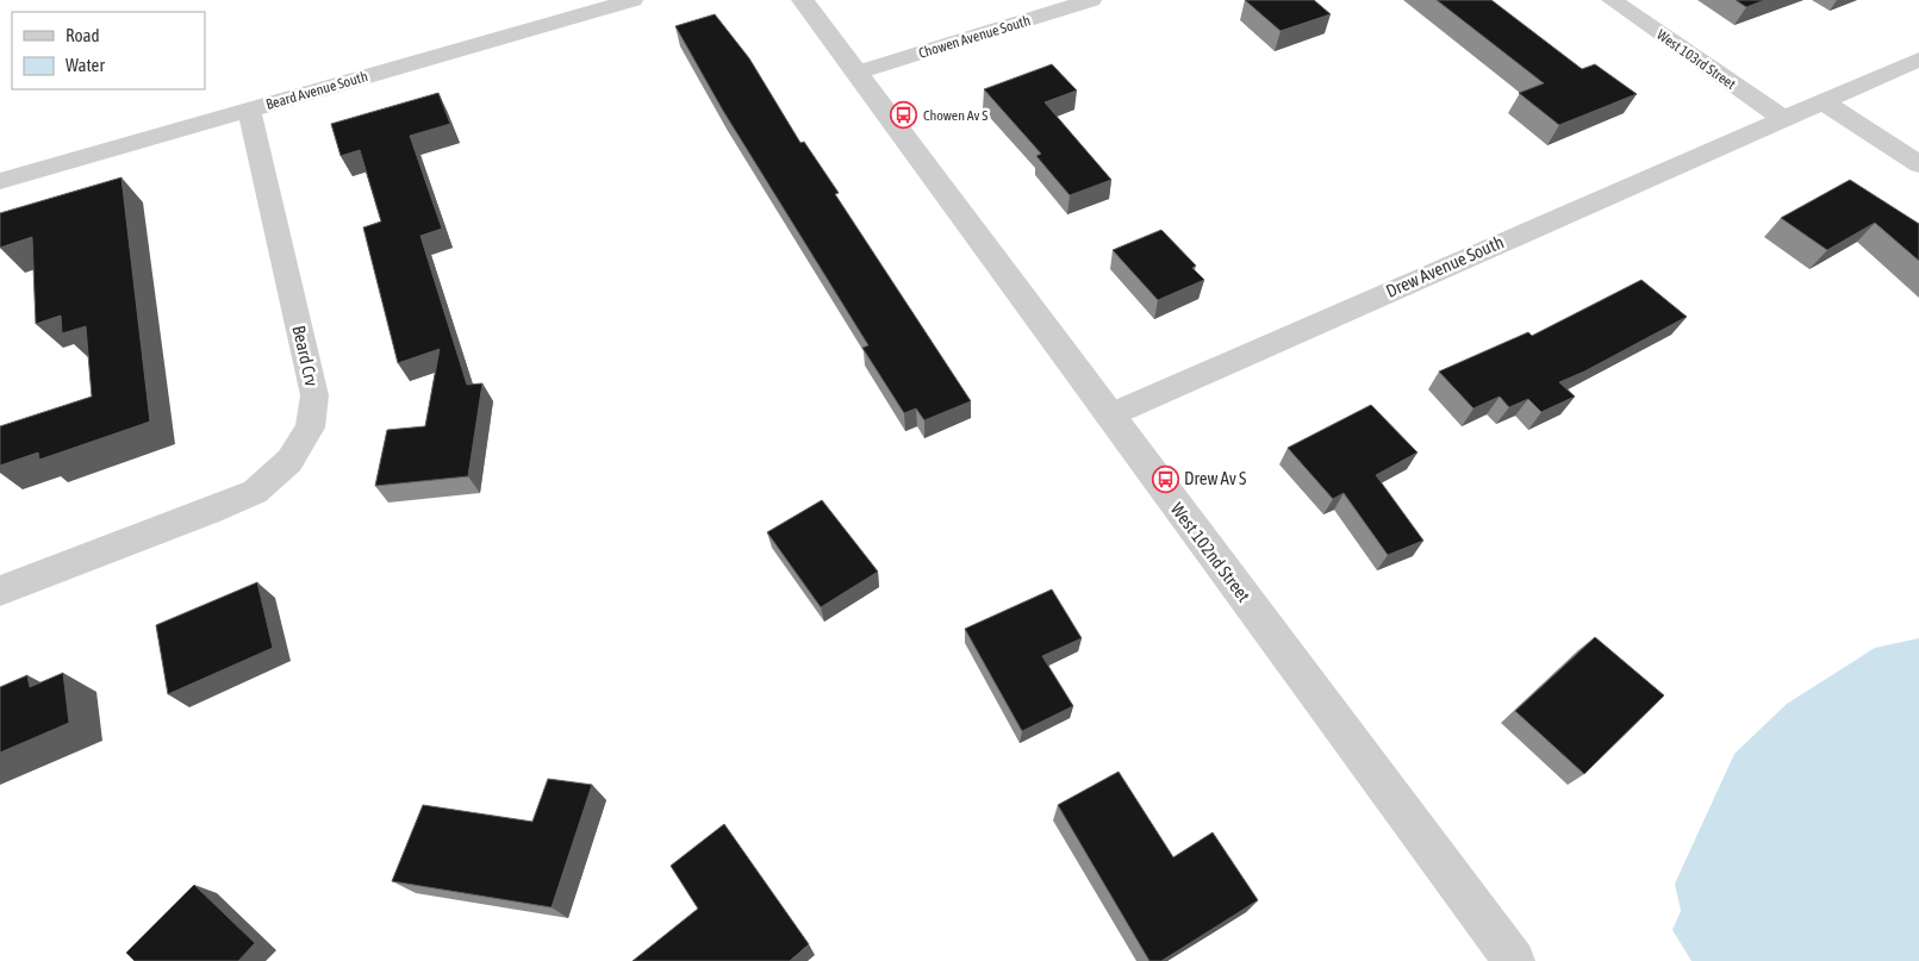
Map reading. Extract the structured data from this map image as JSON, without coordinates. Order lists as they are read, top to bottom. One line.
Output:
{"streets":{"street":["Chowen Avenue South","West 103rd Street","Beard Avenue South","Drew Avenue South","Beard Crv","West 102nd Street"]},"crossings":[["Chowen Avenue South","West 102nd Street"],["West 103rd Street","Drew Avenue South"],["Beard Avenue South","Beard Crv"],["Drew Avenue South","West 102nd Street"]],"places":{"bus stop":["Chowen Av S","Drew Av S"]},"legend":["Road","Water"]}
